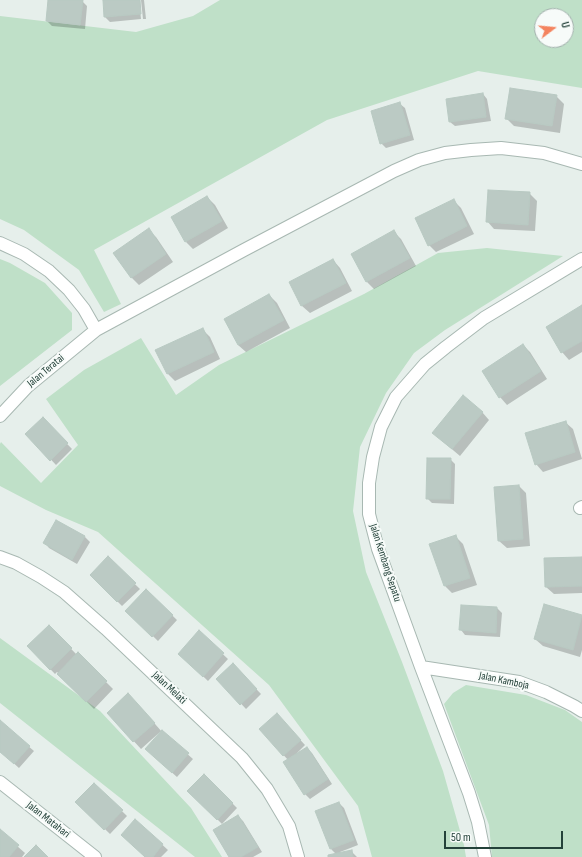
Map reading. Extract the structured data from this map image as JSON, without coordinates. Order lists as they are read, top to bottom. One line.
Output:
{"streets":{"street":["Jalan Teratai","Jalan Kembang Sepatu","Jalan Kamboja","Jalan Melati","Jalan Matahari"]},"crossings":[["Jalan Kembang Sepatu","Jalan Kamboja"]],"scale_bar":"50 m","north":"right"}
